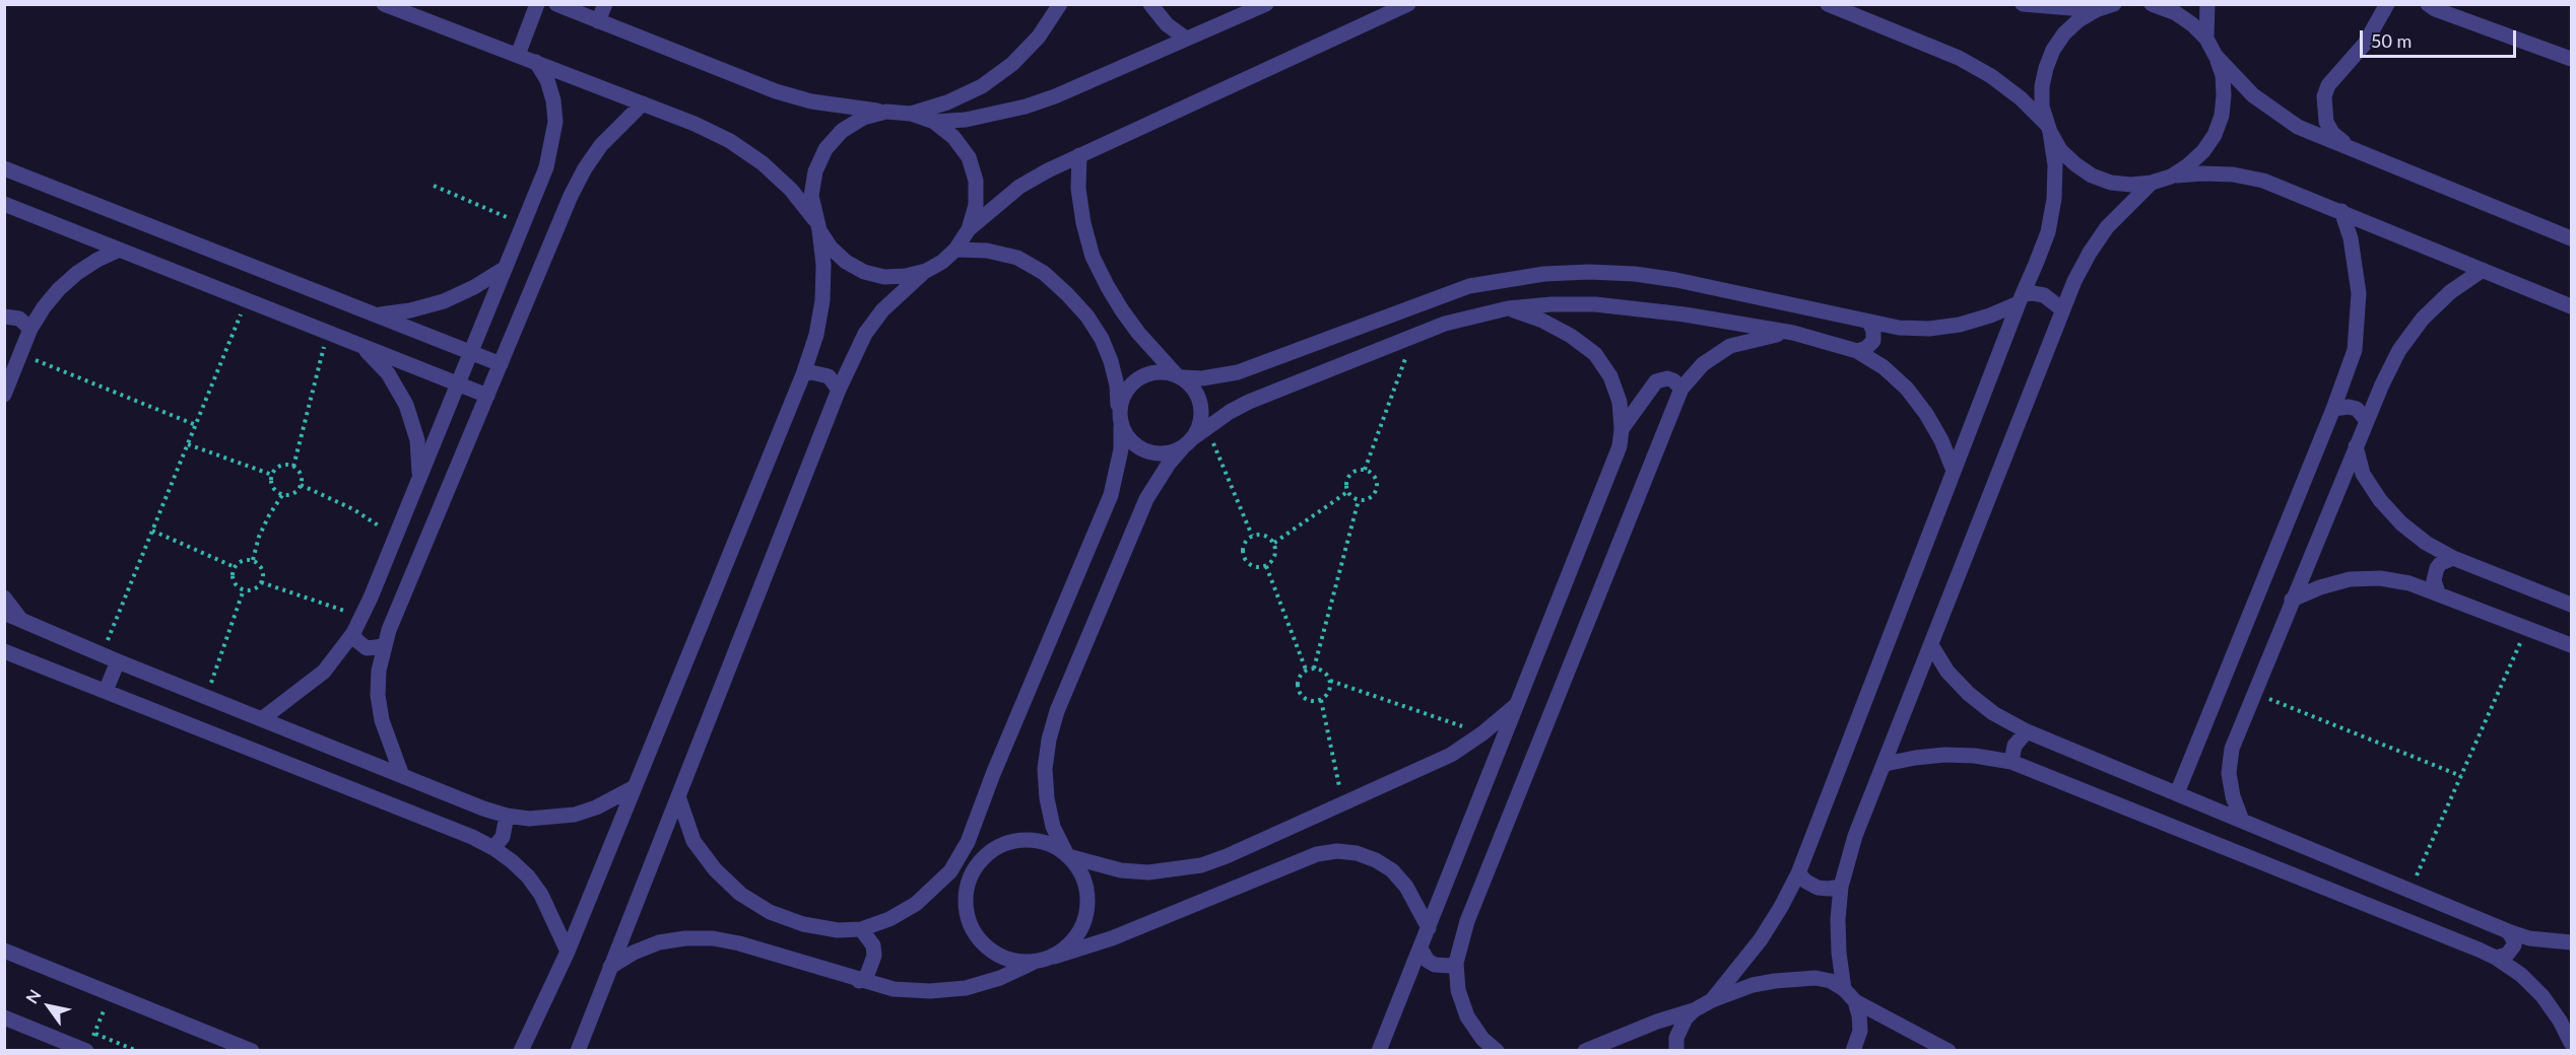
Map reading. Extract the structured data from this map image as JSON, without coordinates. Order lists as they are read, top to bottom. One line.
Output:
{"scale_bar":"50 m","north":"top left"}
